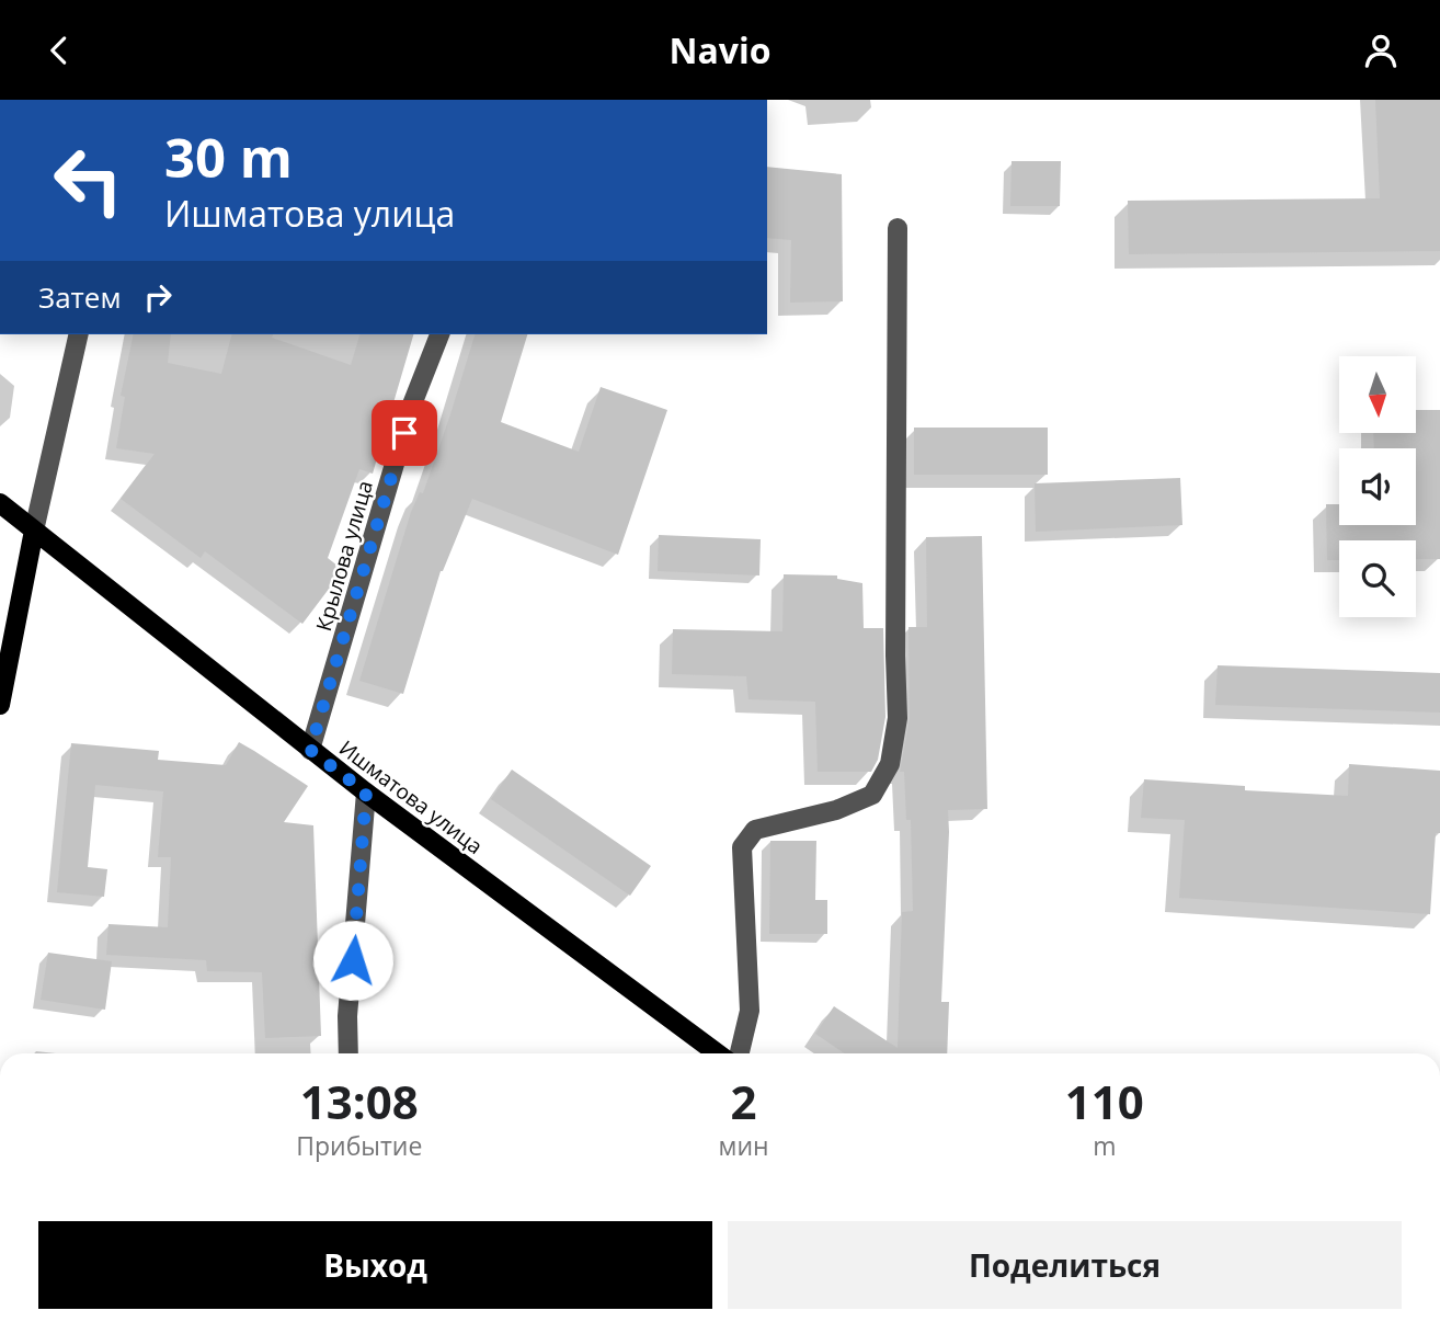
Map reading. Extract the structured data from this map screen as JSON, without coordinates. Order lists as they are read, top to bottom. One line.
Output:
{"streets":{"main road":["Ишматова улица"],"street":["Крылова улица"]},"crossings":[["Крылова улица","Ишматова улица"]],"north":"bottom","page":{"header":"Navio","turn":["30 m","Ишматова улица"],"then":"Затем","eta":["13:08","Прибытие","2","мин","110","m"],"buttons":["Выход","Поделиться"]}}
